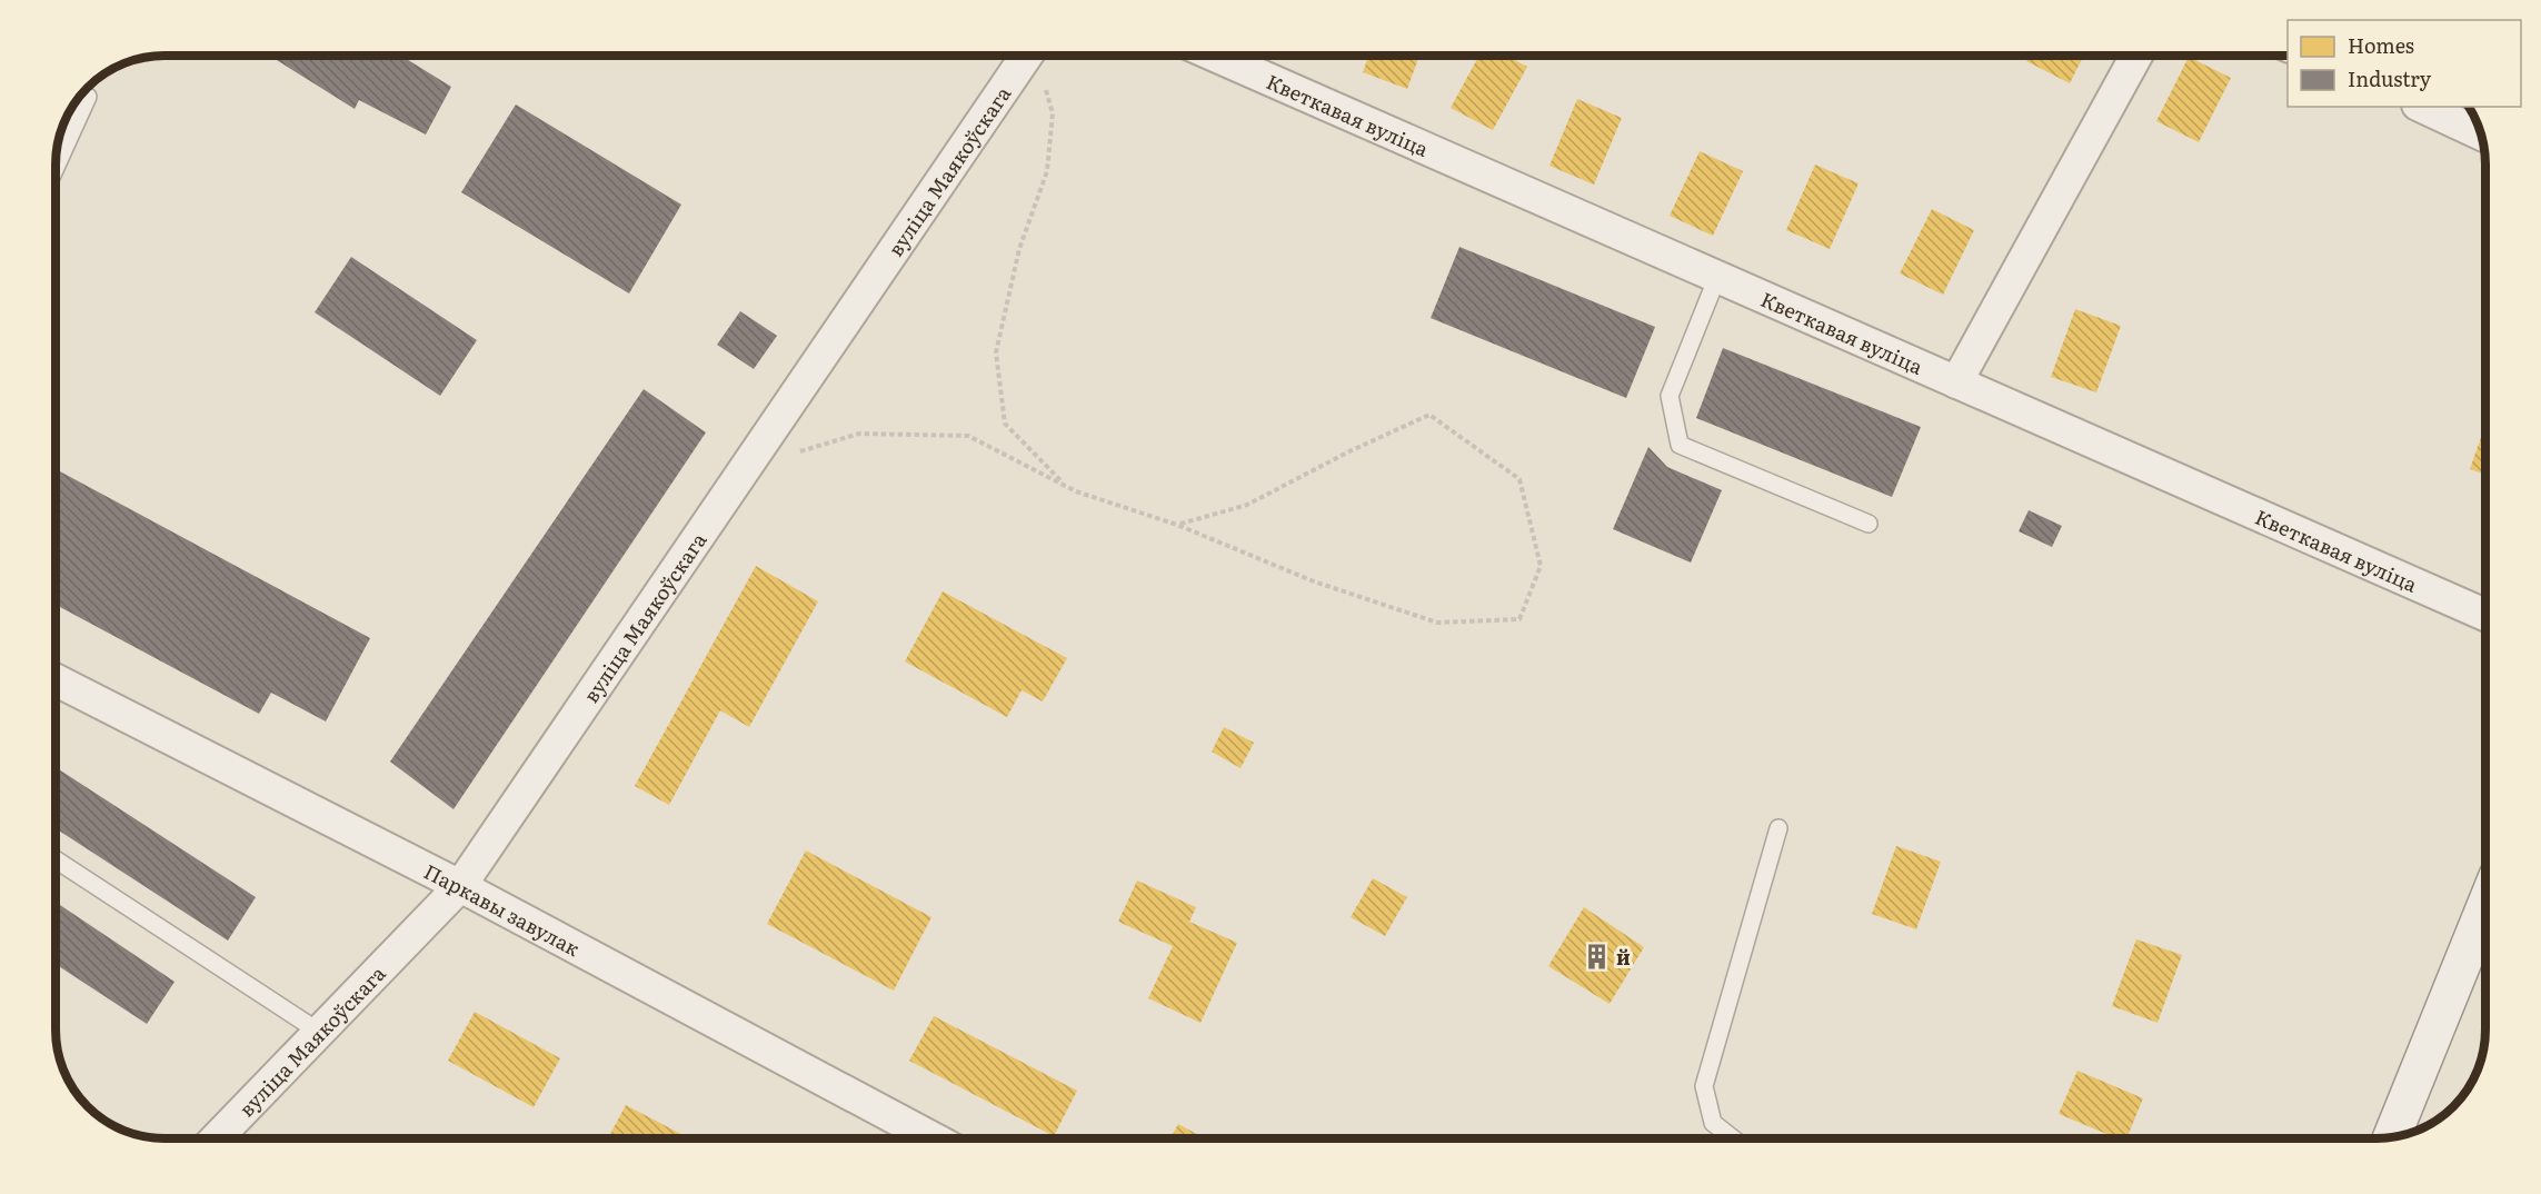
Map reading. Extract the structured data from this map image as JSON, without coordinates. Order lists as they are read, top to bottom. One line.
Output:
{"streets":{"street":["Кветкавая вуліца","вуліца Маякоўскага","Паркавы завулак"]},"crossings":[["вуліца Маякоўскага","Паркавы завулак"]],"places":{"building":["й"]},"legend":["Homes","Industry"]}
